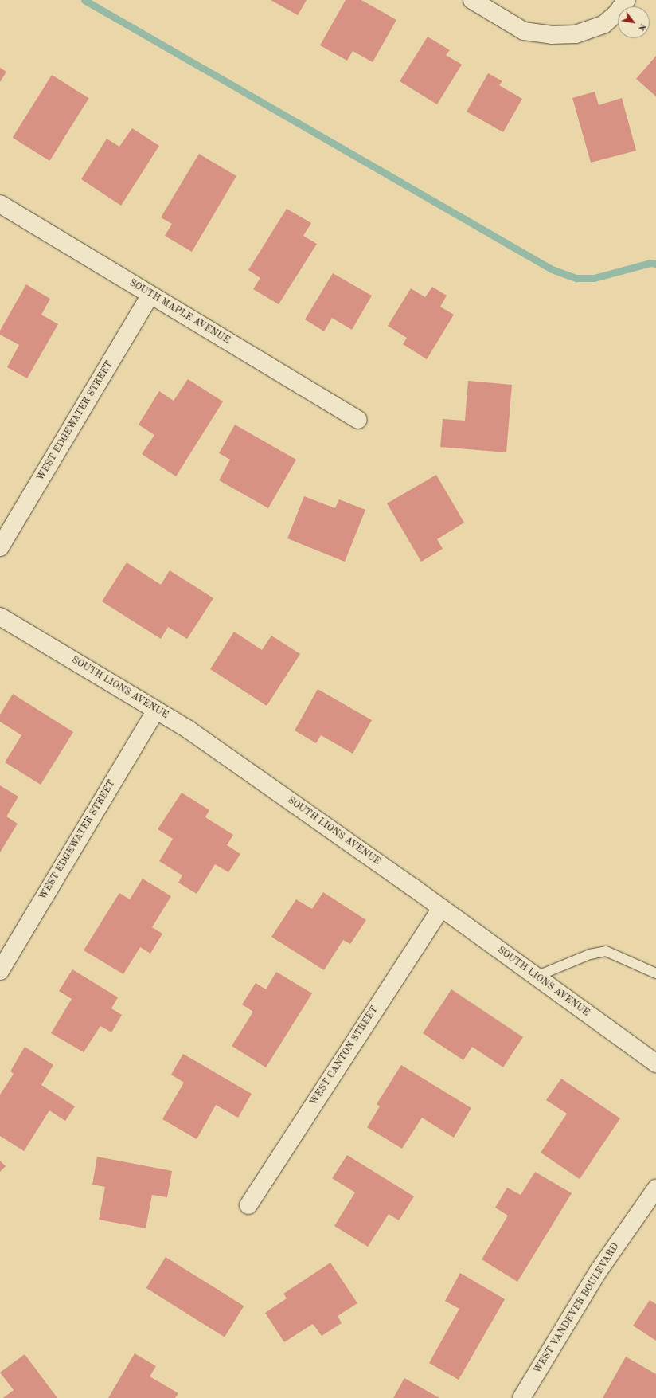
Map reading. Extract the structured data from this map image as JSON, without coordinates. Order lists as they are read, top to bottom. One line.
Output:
{"streets":{"street":["SOUTH MAPLE AVENUE","WEST EDGEWATER STREET","SOUTH LIONS AVENUE","WEST CANTON STREET","WEST VANDEVER BOULEVARD"]},"crossings":[["SOUTH MAPLE AVENUE","WEST EDGEWATER STREET"],["WEST EDGEWATER STREET","SOUTH LIONS AVENUE"],["SOUTH LIONS AVENUE","WEST CANTON STREET"]],"north":"bottom right"}
